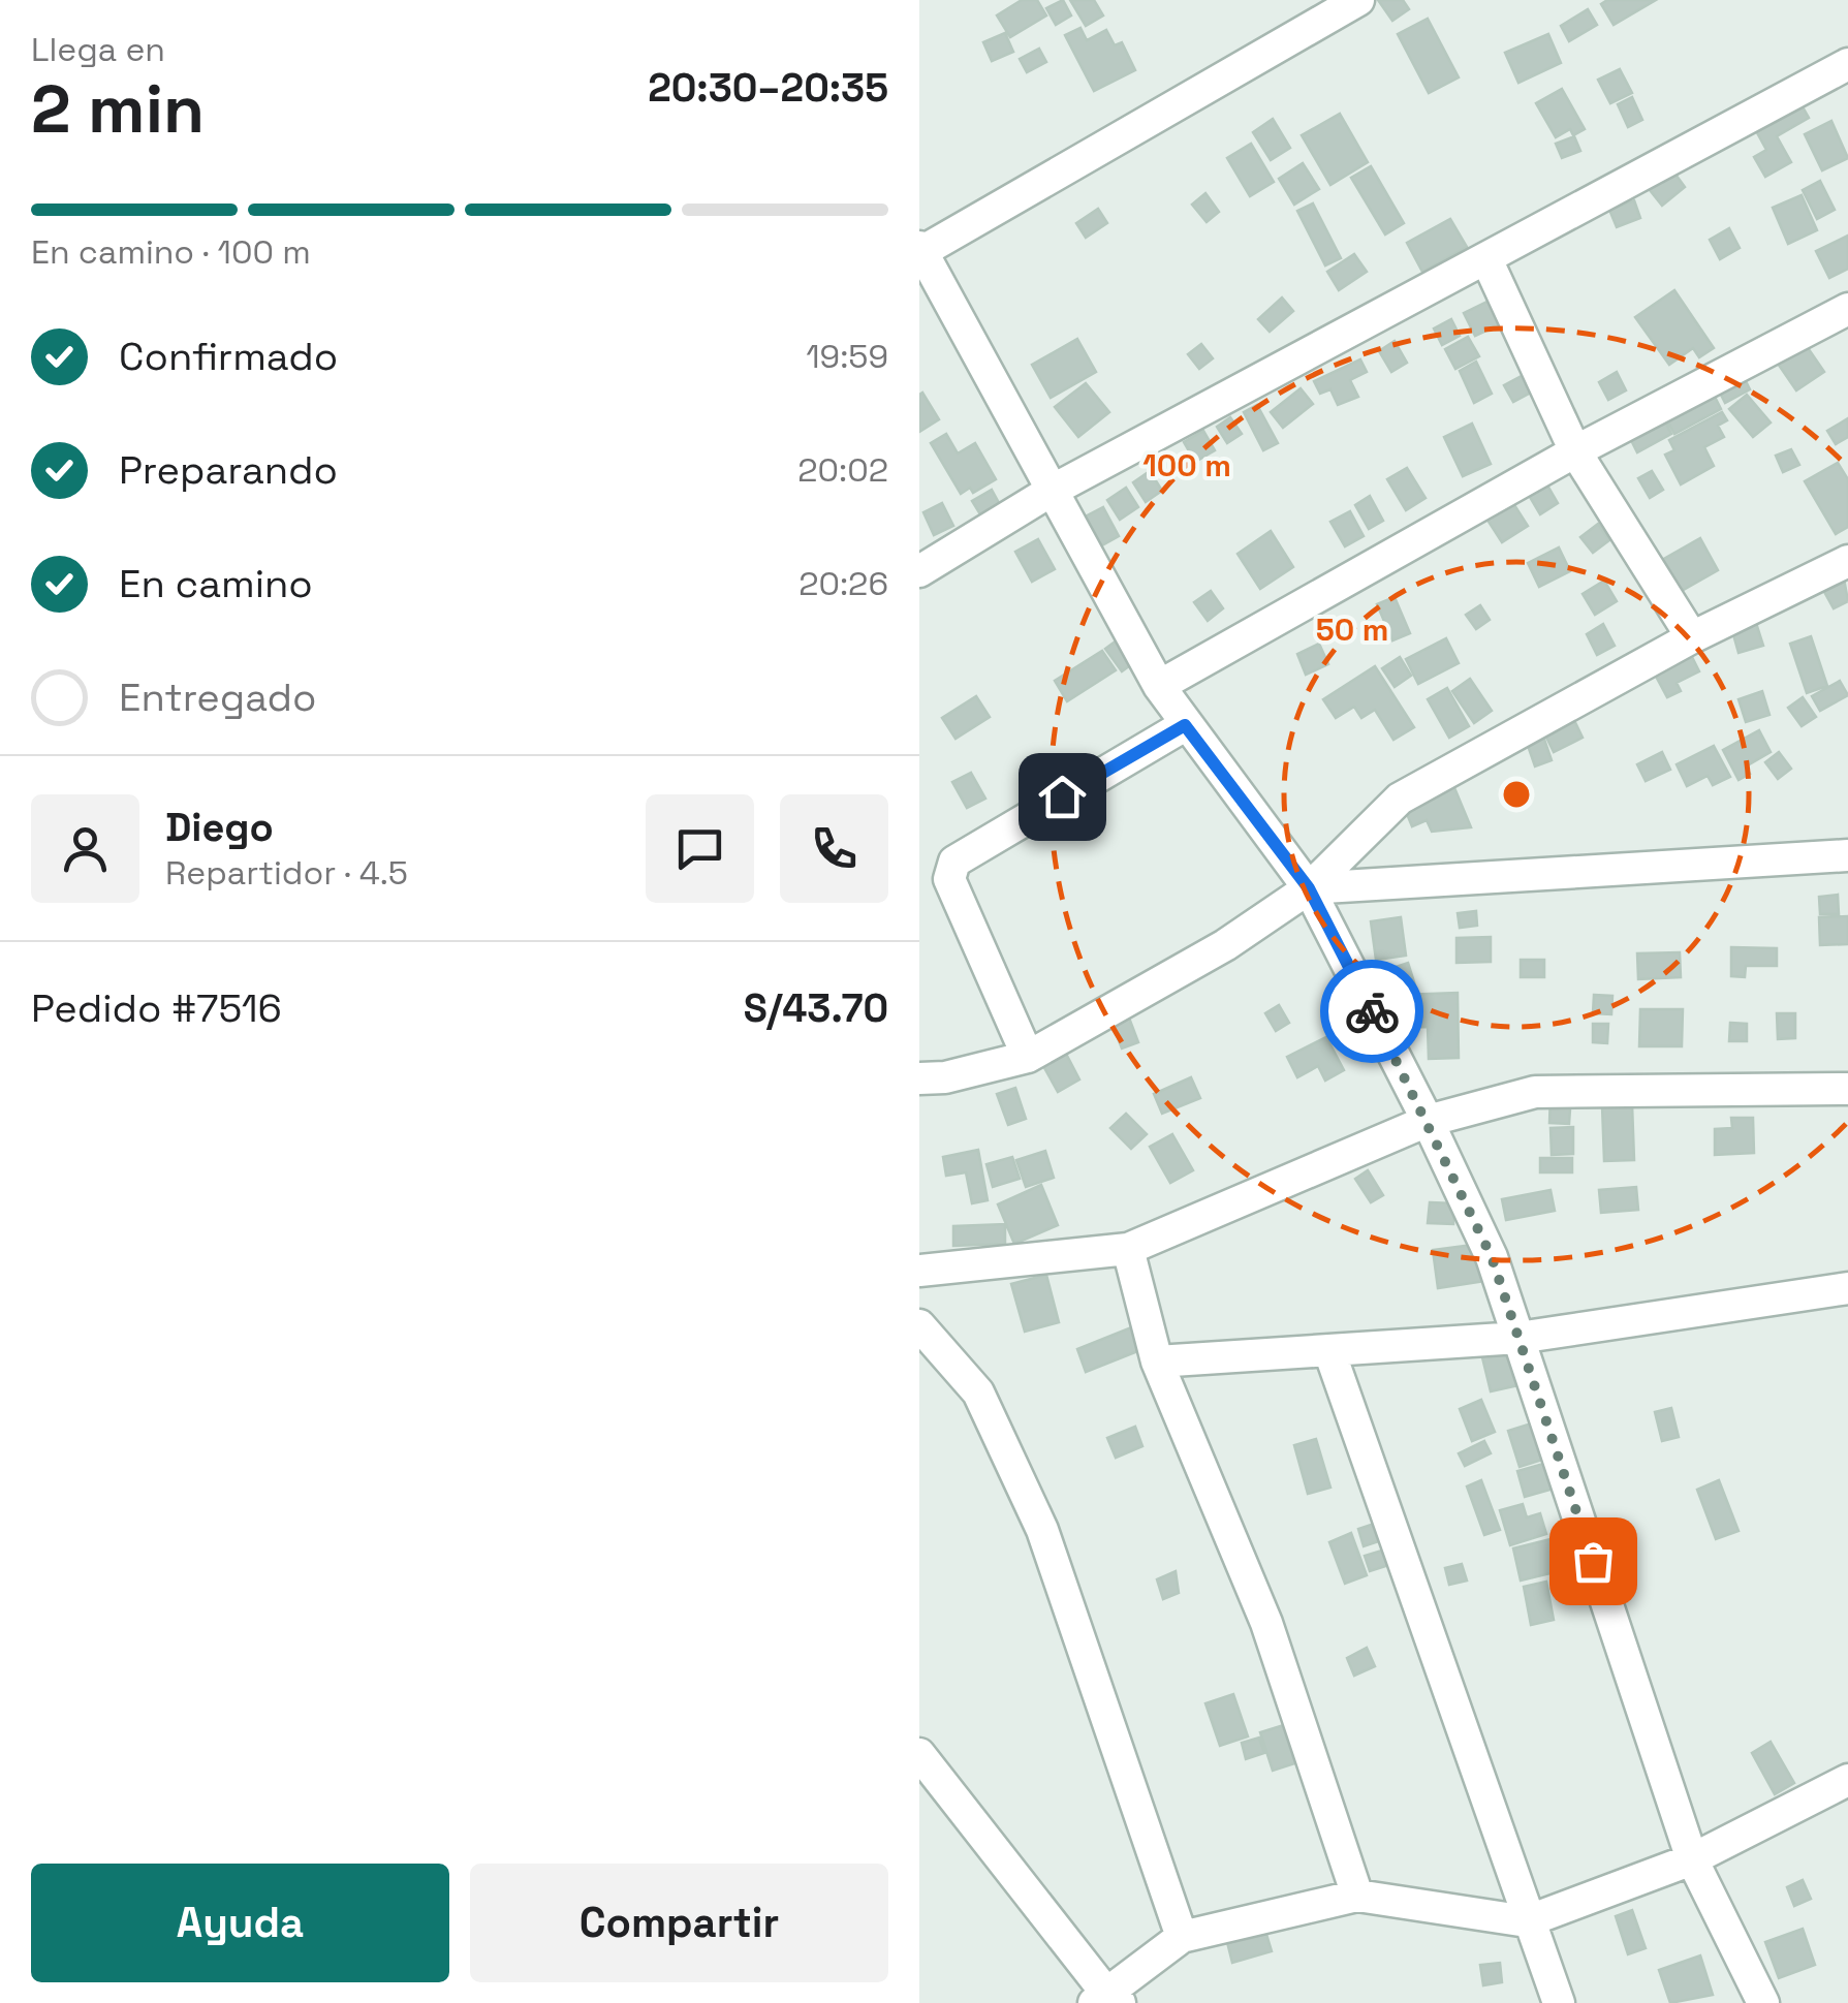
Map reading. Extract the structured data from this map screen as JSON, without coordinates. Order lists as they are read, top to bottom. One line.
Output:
{"page":{"heading":["2 min","Llega en","20:30–20:35"],"panel":["Diego","Repartidor · 4.5","Pedido #7516","S/43.70"],"bar":"En camino · 100 m","list":[["Confirmado","19:59"],["Preparando","20:02"],["En camino","20:26"],"Entregado"],"buttons":["Ayuda","Compartir"]},"rings":["100 m","50 m"]}
